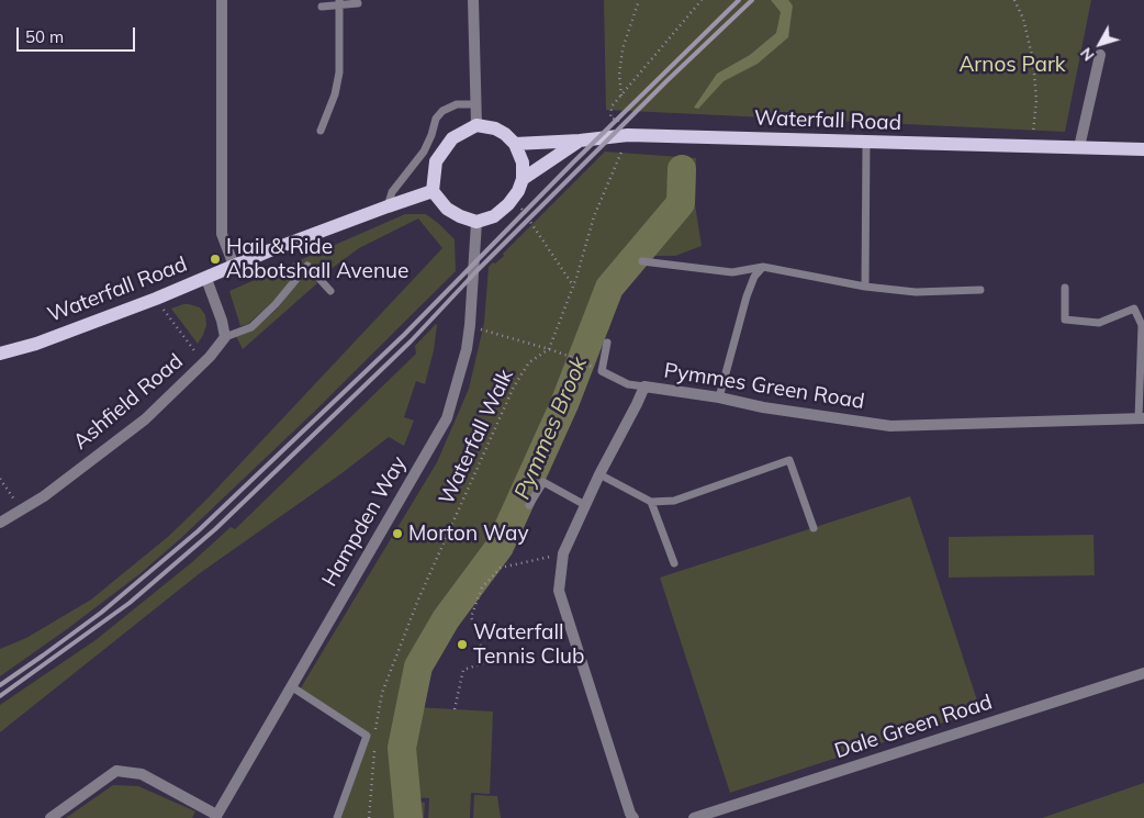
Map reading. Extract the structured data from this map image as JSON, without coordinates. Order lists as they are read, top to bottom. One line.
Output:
{"streets":{"main road":["Waterfall Road"],"street":["Pymmes Green Road","Ashfield Road","Hampden Way","Dale Green Road"],"path":["Waterfall Walk"]},"crossings":[["Waterfall Road","Hampden Way"]],"water":["Pymmes Brook"],"parks":["Arnos Park"],"places":["Hail & Ride Abbotshall Avenue","Morton Way","Waterfall Tennis Club"],"scale_bar":"50 m","north":"bottom left"}
